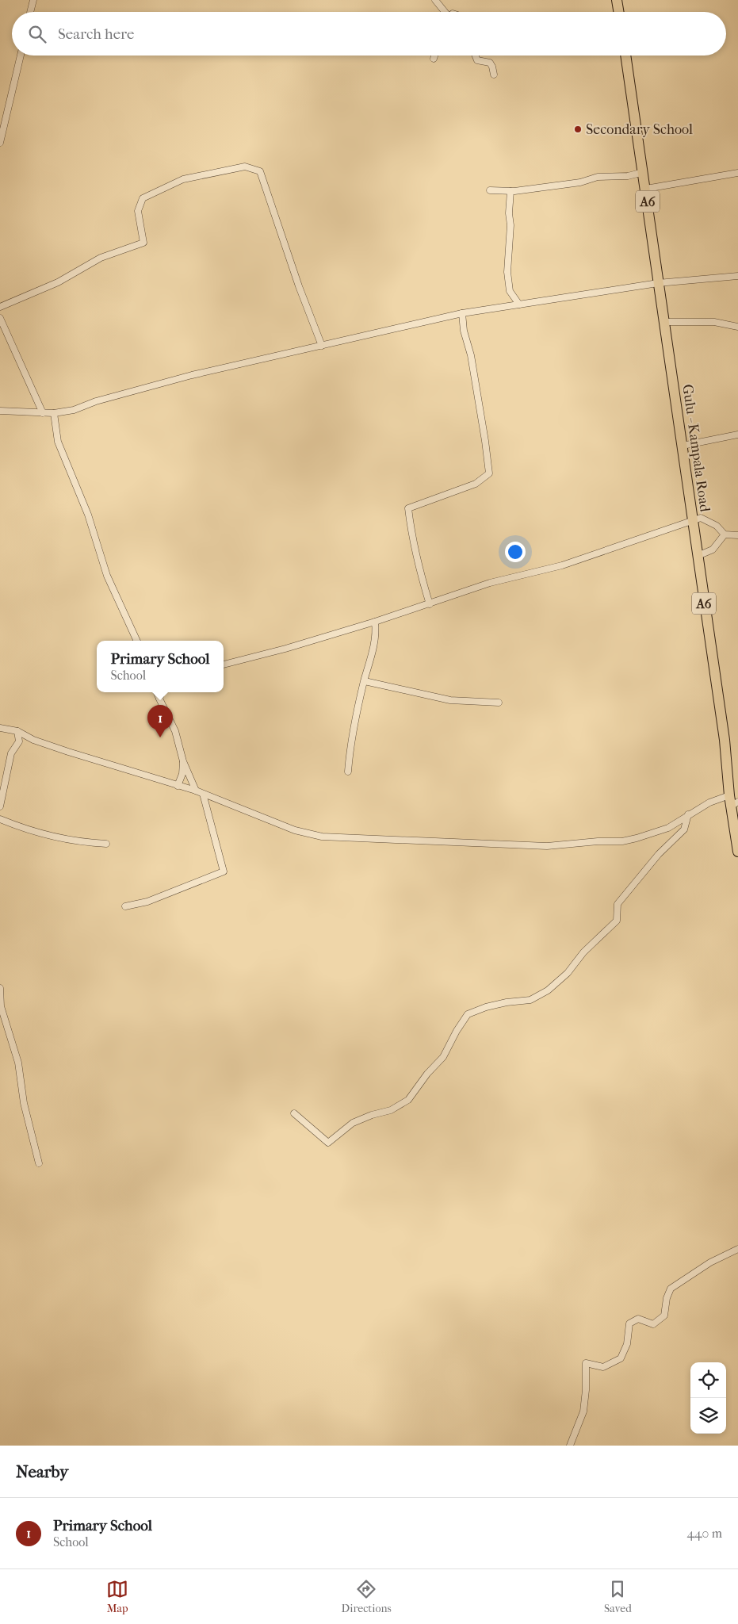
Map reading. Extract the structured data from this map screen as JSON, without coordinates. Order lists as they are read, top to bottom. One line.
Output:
{"streets":{"main road":["A6","Gulu - Kampala Road"]},"places":["Secondary School"],"page":{"search":"Search here","popup":["Primary School","School"],"pins":"1","heading":"Nearby","list":[{"mark":"1","name":"Primary School","note":"School","value":"440 m"}],"nav":["Map","Directions","Saved"]}}
